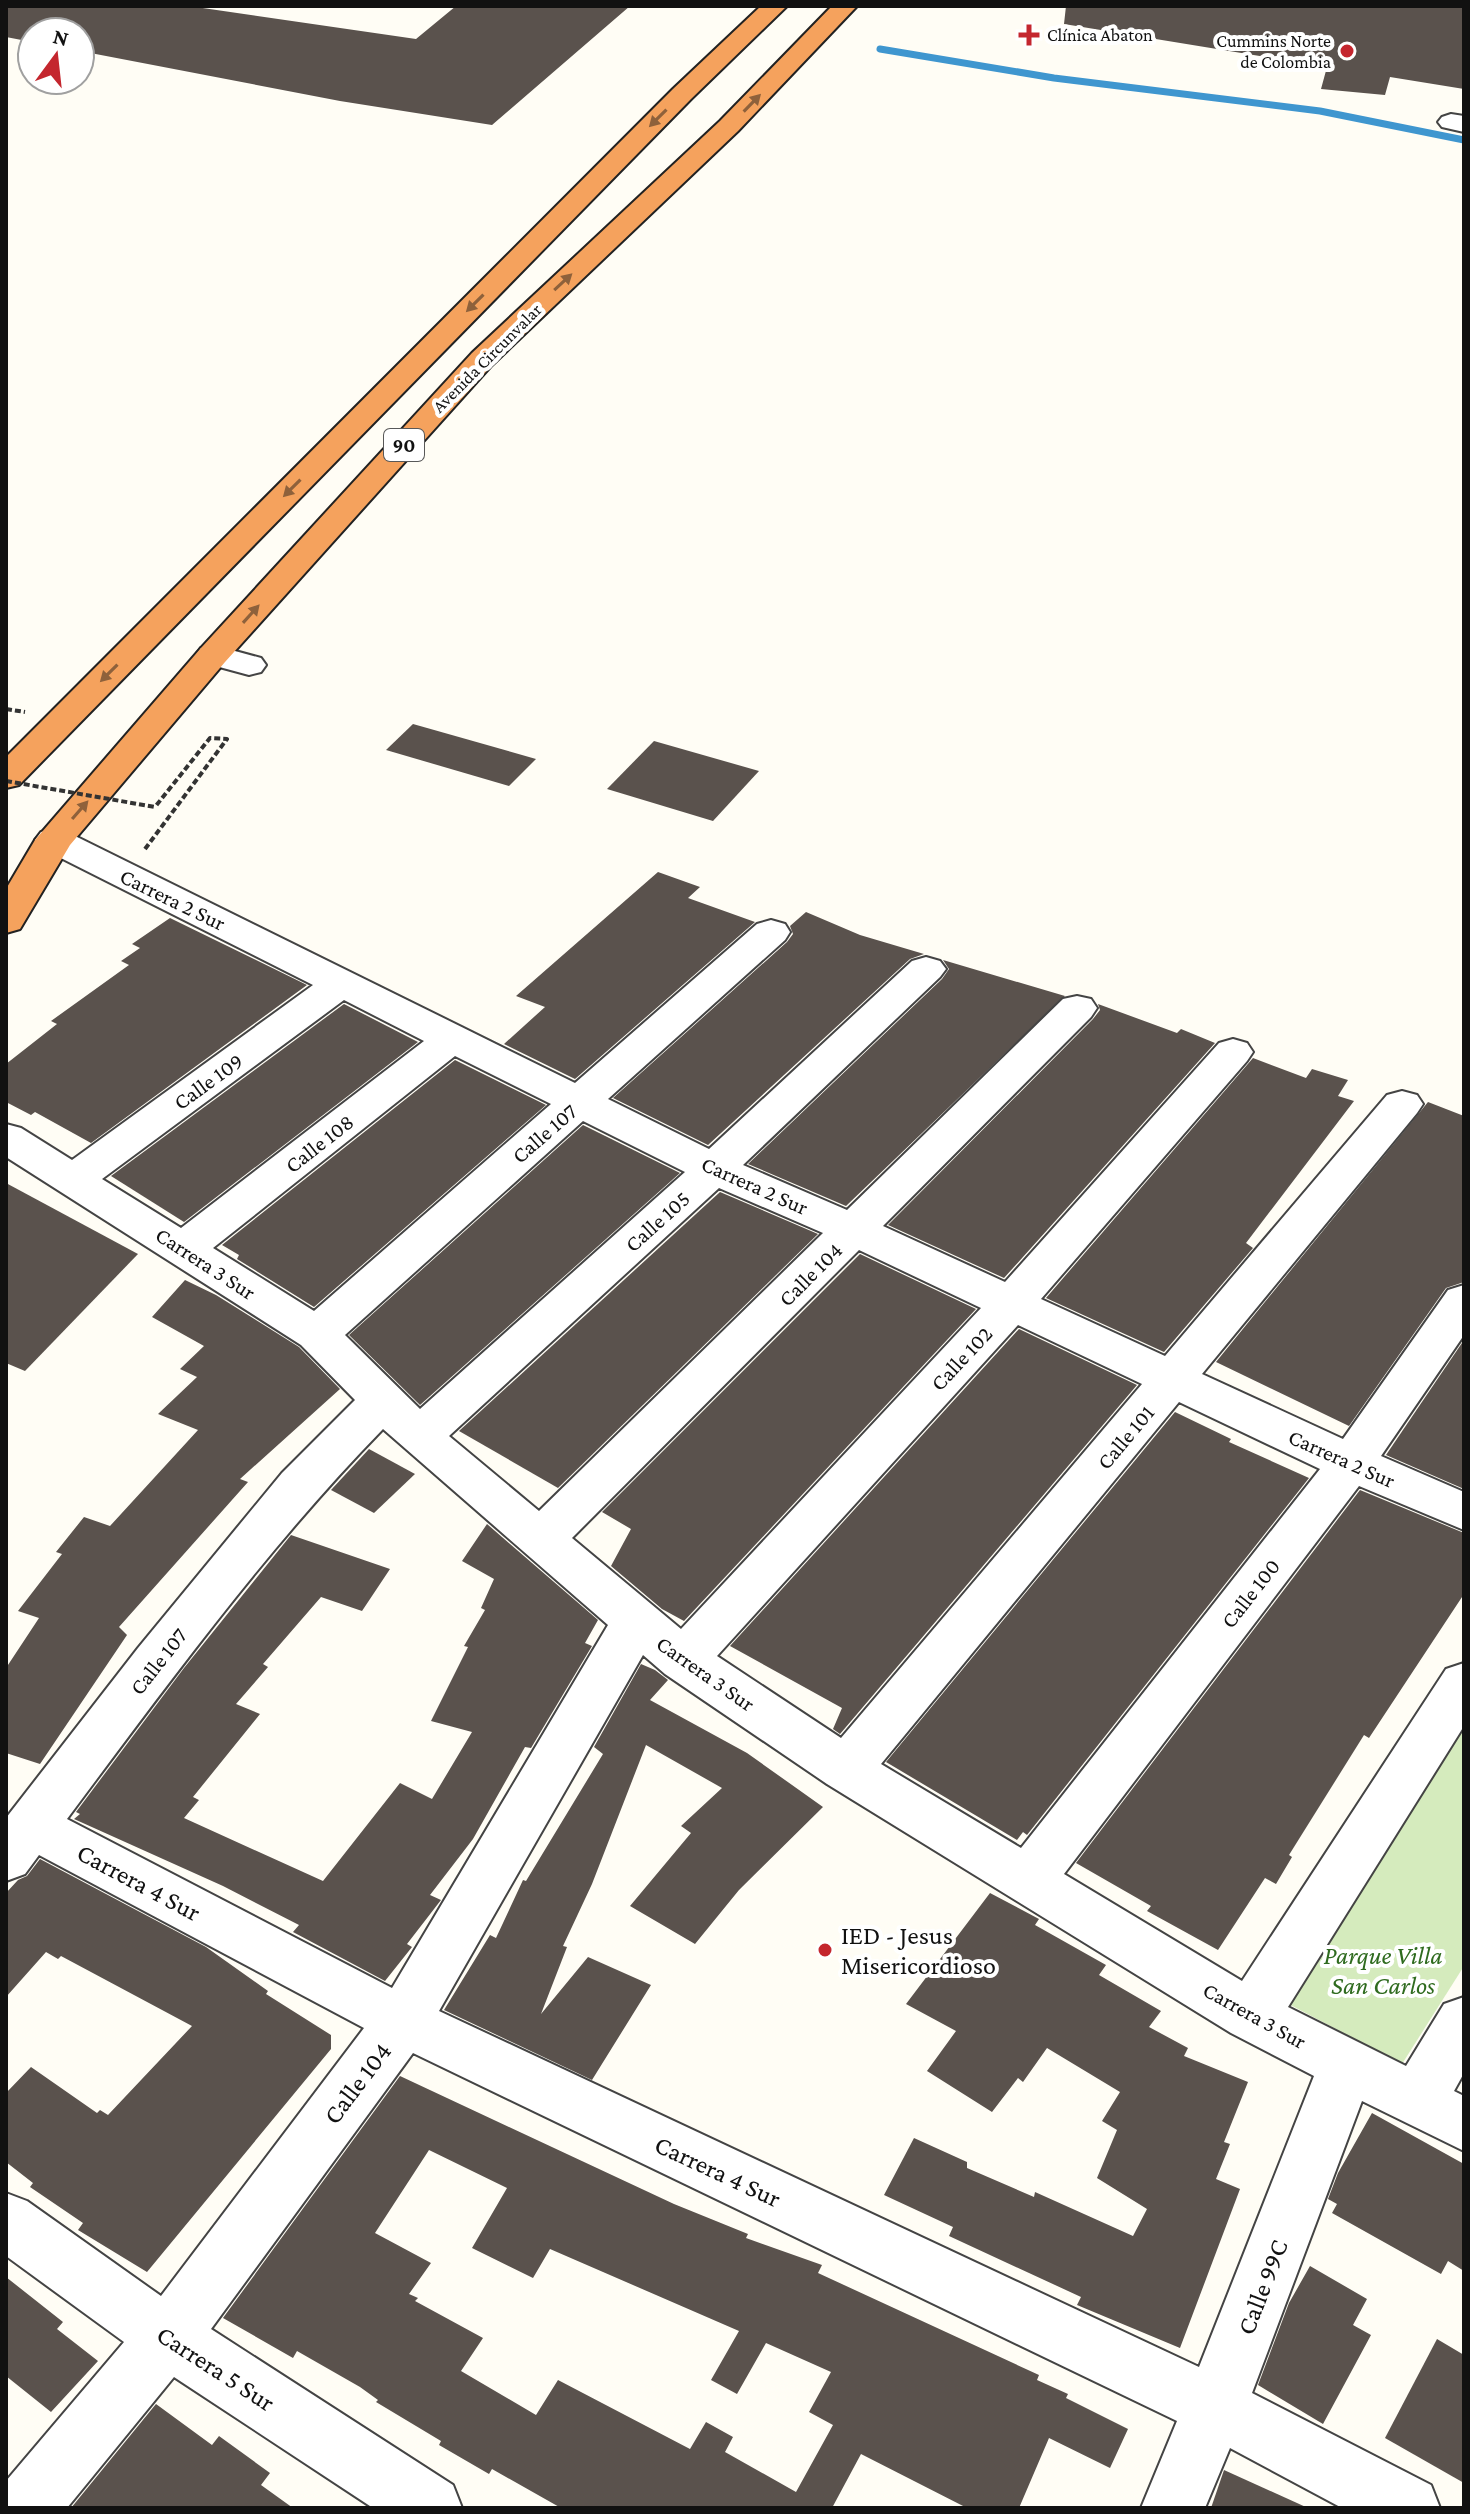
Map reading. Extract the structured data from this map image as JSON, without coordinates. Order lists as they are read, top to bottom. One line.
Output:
{"streets":{"highway":["Avenida Circunvalar","90"],"street":["Carrera 2 Sur","Calle 109","Calle 107","Calle 108","Calle 105","Carrera 3 Sur","Calle 104","Calle 102","Calle 101","Calle 100","Carrera 4 Sur","Calle 99C","Carrera 5 Sur"]},"crossings":[["Avenida Circunvalar","Carrera 2 Sur"],["Carrera 2 Sur","Calle 109"],["Carrera 2 Sur","Calle 107"],["Carrera 2 Sur","Calle 108"],["Carrera 2 Sur","Calle 105"],["Carrera 2 Sur","Calle 104"],["Carrera 2 Sur","Calle 102"],["Carrera 2 Sur","Calle 101"],["Carrera 2 Sur","Calle 100"],["Calle 109","Carrera 3 Sur"],["Calle 107","Carrera 3 Sur"],["Calle 107","Carrera 4 Sur"],["Calle 108","Carrera 3 Sur"],["Calle 105","Carrera 3 Sur"],["Carrera 3 Sur","Calle 104"],["Carrera 3 Sur","Calle 102"],["Carrera 3 Sur","Calle 101"],["Carrera 3 Sur","Calle 100"],["Carrera 3 Sur","Calle 99C"],["Calle 104","Carrera 4 Sur"],["Calle 104","Carrera 5 Sur"],["Carrera 4 Sur","Calle 99C"]],"parks":["Parque Villa San Carlos"],"places":{"health":["Clínica Abaton"],"other":["Cummins Norte de Colombia","IED - Jesus Misericordioso"]},"north":"top"}
